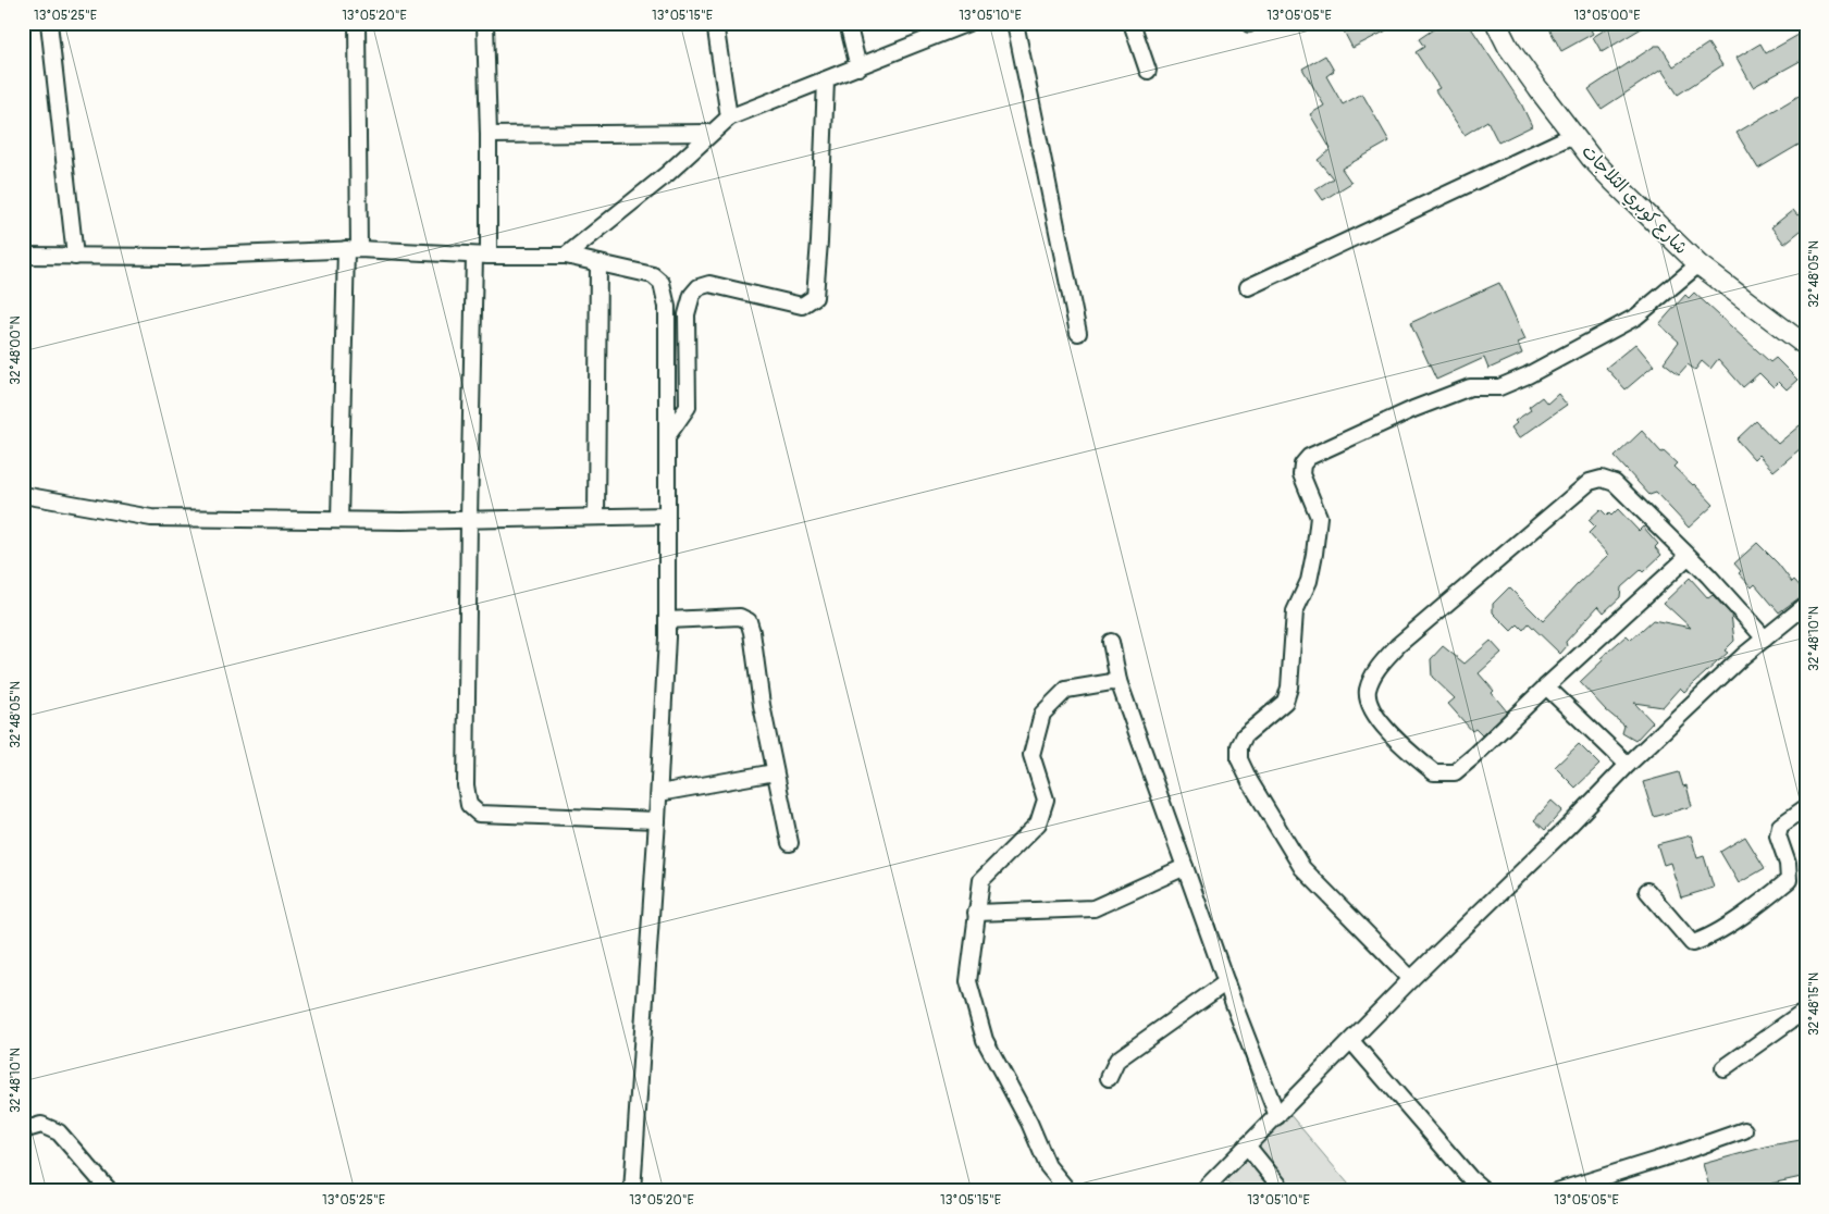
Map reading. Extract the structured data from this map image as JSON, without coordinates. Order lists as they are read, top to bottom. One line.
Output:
{"streets":{"main road":["شارع كوبري الثلاجات"]},"coordinates":["13°05'25\"E","13°05'20\"E","13°05'15\"E","13°05'10\"E","13°05'05\"E","13°05'00\"E","32°48'05\"N","32°48'00\"N","32°48'10\"N","32°48'15\"N"]}
